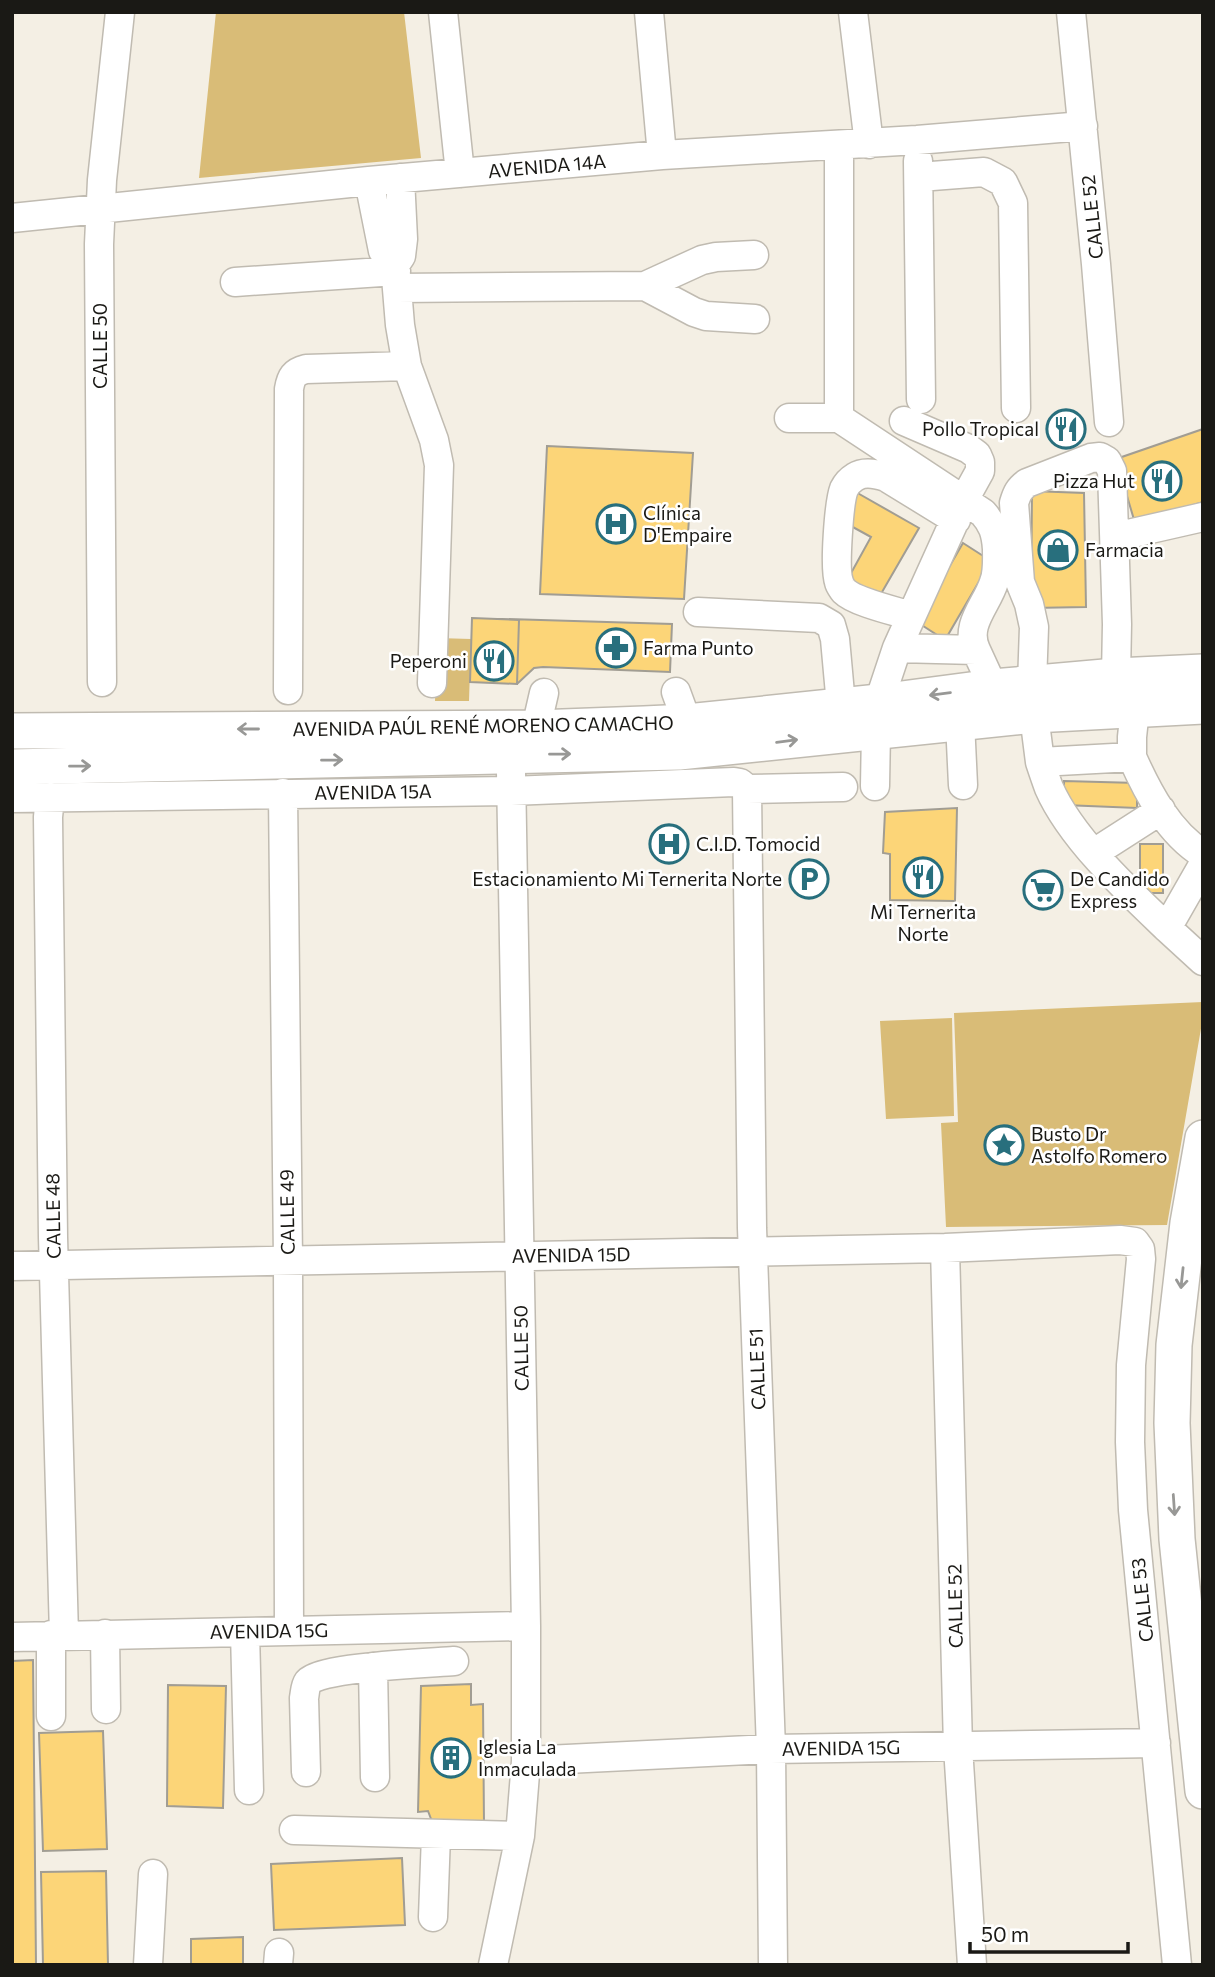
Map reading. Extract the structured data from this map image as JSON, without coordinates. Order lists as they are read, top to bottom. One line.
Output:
{"streets":{"main road":["AVENIDA PAÚL RENÉ MORENO CAMACHO"],"street":["AVENIDA 14A","CALLE 52","CALLE 50","AVENIDA 15A","CALLE 49","CALLE 48","AVENIDA 15D","CALLE 51","CALLE 53","AVENIDA 15G"]},"crossings":[["AVENIDA 14A","CALLE 52"],["AVENIDA 14A","CALLE 50"],["CALLE 52","AVENIDA 15D"],["CALLE 52","AVENIDA 15G"],["CALLE 50","AVENIDA PAÚL RENÉ MORENO CAMACHO"],["CALLE 50","AVENIDA 15A"],["CALLE 50","AVENIDA 15D"],["CALLE 50","AVENIDA 15G"],["AVENIDA 15A","CALLE 49"],["AVENIDA 15A","CALLE 48"],["AVENIDA 15A","CALLE 51"],["CALLE 49","AVENIDA 15D"],["CALLE 49","AVENIDA 15G"],["CALLE 48","AVENIDA 15D"],["CALLE 48","AVENIDA 15G"],["AVENIDA 15D","CALLE 51"],["AVENIDA 15D","CALLE 53"],["CALLE 51","AVENIDA 15G"],["CALLE 53","AVENIDA 15G"]],"places":{"restaurant":["Pollo Tropical","Pizza Hut","Peperoni","Mi Ternerita Norte"],"hospital":["Clínica D'Empaire","C.I.D. Tomocid"],"shop":["Farmacia"],"pharmacy":["Farma Punto"],"parking":["Estacionamiento Mi Ternerita Norte"],"supermarket":["De Candido Express"],"place":["Busto Dr Astolfo Romero"],"building":["Iglesia La Inmaculada"]},"scale_bar":"50 m"}
